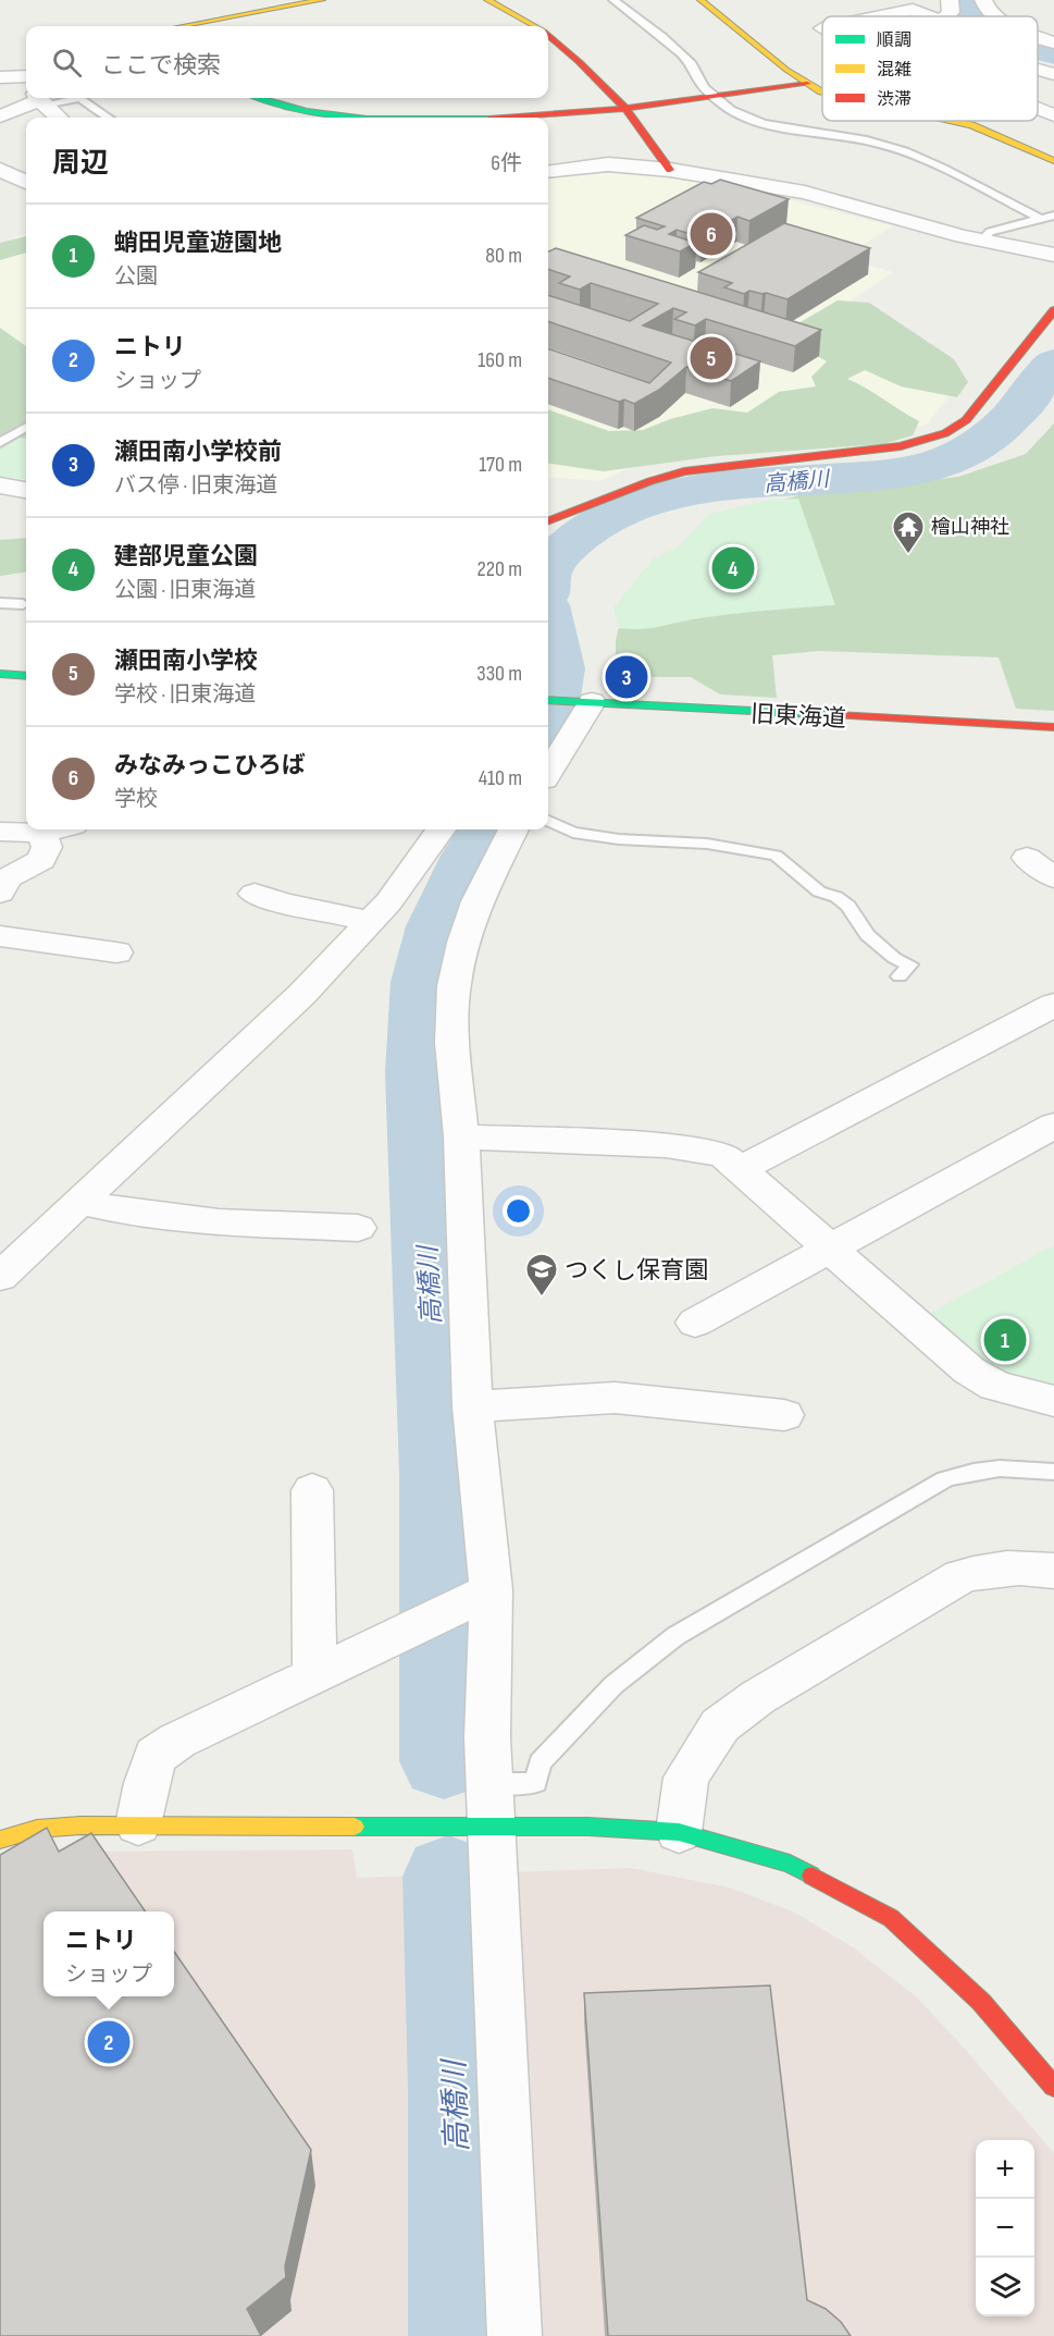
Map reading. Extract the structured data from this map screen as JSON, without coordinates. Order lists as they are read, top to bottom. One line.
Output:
{"streets":{"street":["旧東海道"]},"water":["高橋川"],"places":{"temple":["檜山神社"],"school or university":["つくし保育園"]},"legend":["順調","混雑","渋滞"],"page":{"search":"ここで検索","heading":["周辺","6件"],"list":[{"mark":"1","name":"蛸田児童遊園地","note":"公園","value":"80 m"},{"mark":"2","name":"ニトリ","note":"ショップ","value":"160 m"},{"mark":"3","name":"瀬田南小学校前","note":"バス停 · 旧東海道","value":"170 m"},{"mark":"4","name":"建部児童公園","note":"公園 · 旧東海道","value":"220 m"},{"mark":"5","name":"瀬田南小学校","note":"学校 · 旧東海道","value":"330 m"},{"mark":"6","name":"みなみっこひろば","note":"学校","value":"410 m"}],"pins":["6","5","4","3","1","2"],"popup":["ニトリ","ショップ"],"map_buttons":["+","−"]}}
